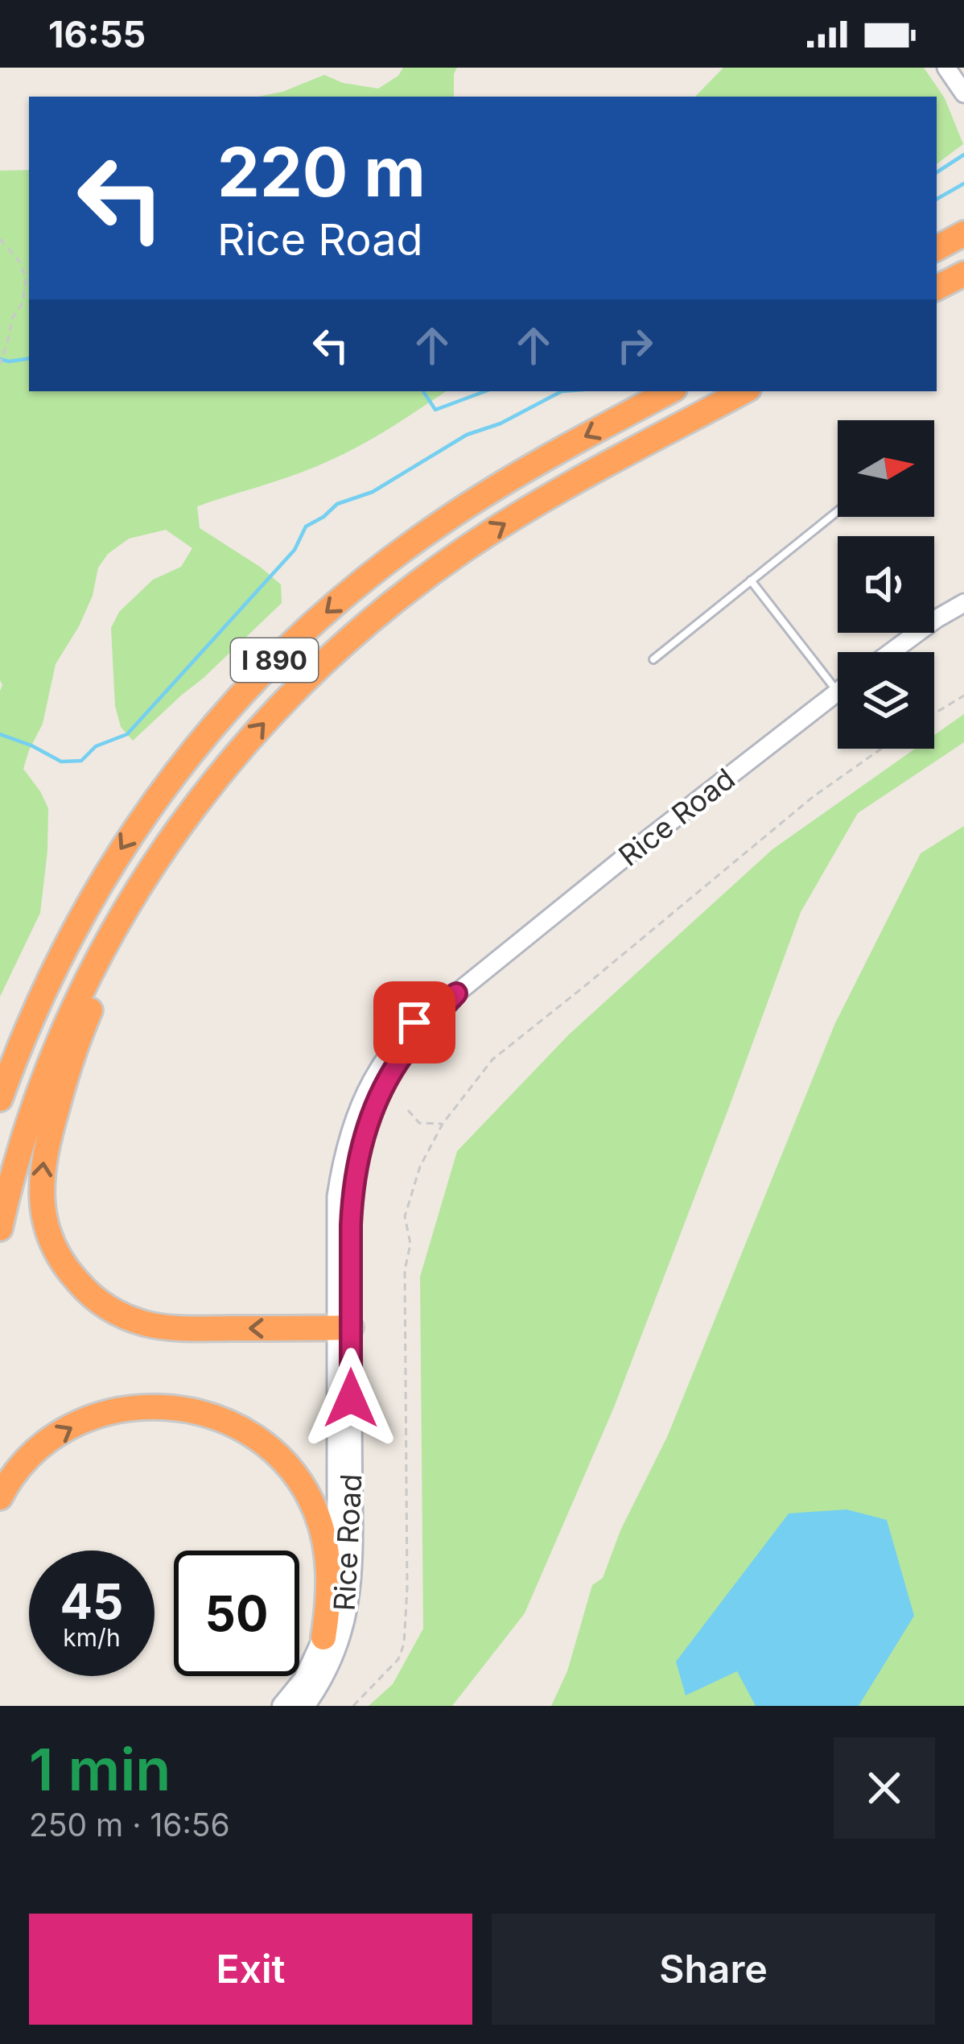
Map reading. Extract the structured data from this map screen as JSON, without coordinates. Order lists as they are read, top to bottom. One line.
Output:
{"streets":{"highway":["I 890"],"main road":["Rice Road"]},"north":"right","page":{"status":"16:55","turn":["220 m","Rice Road"],"speed":"45 km/h","limit":"50","heading":["1 min","250 m · 16:56"],"buttons":["Exit","Share"]}}
